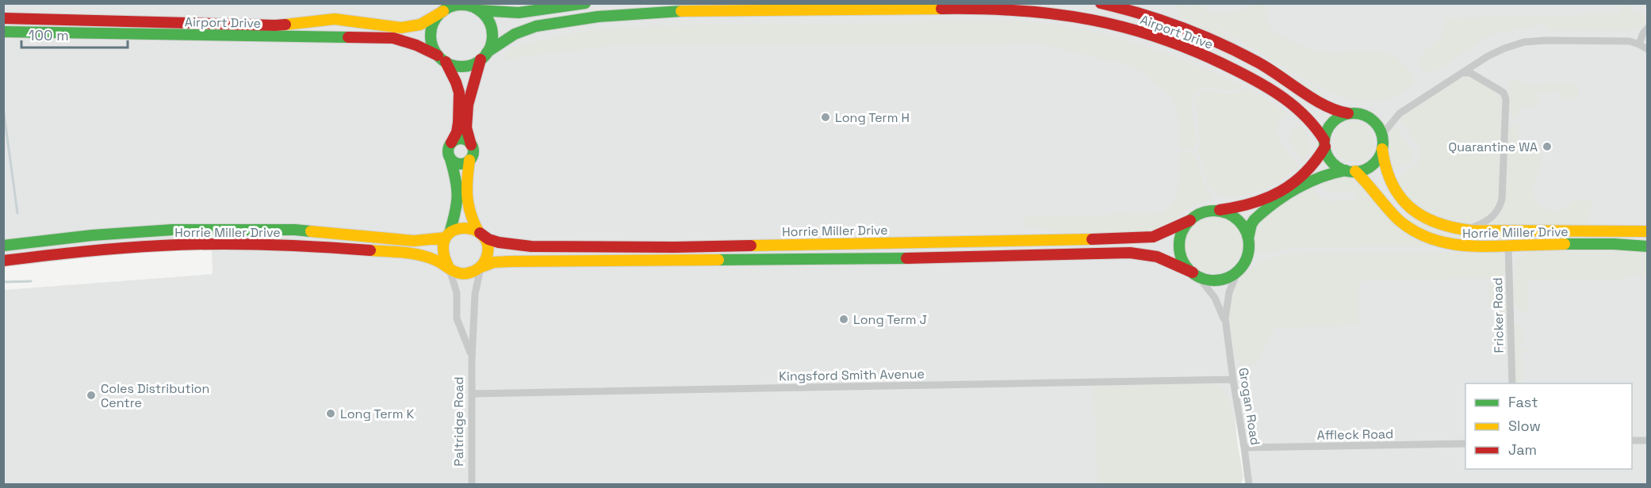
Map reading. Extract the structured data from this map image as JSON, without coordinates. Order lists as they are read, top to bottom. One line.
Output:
{"streets":{"main road":["Airport Drive","Horrie Miller Drive"],"street":["Fricker Road","Kingsford Smith Avenue","Grogan Road","Paltridge Road","Affleck Road"]},"crossings":[["Airport Drive","Horrie Miller Drive"],["Horrie Miller Drive","Fricker Road"],["Horrie Miller Drive","Grogan Road"],["Horrie Miller Drive","Paltridge Road"],["Kingsford Smith Avenue","Grogan Road"],["Kingsford Smith Avenue","Paltridge Road"],["Grogan Road","Affleck Road"]],"places":["Long Term H","Quarantine WA","Long Term J","Coles Distribution Centre","Long Term K"],"legend":["Fast","Slow","Jam"],"scale_bar":"100 m"}
